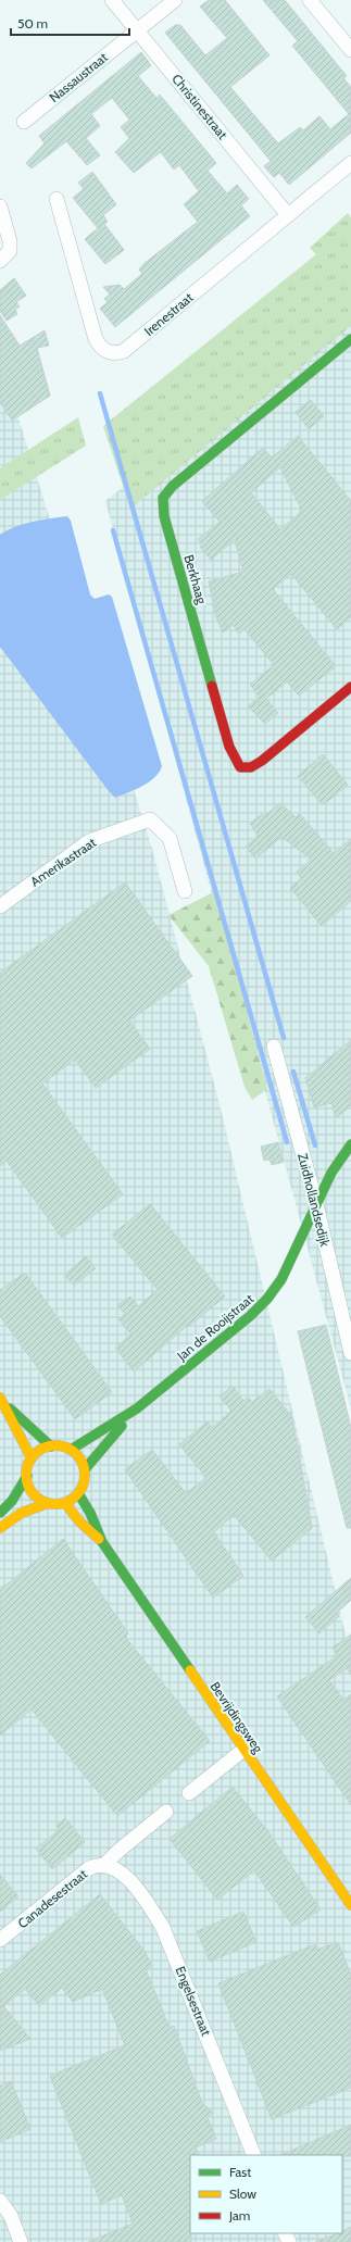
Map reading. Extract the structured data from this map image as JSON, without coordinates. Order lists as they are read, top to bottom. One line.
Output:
{"streets":{"street":["Nassaustraat","Christinestraat","Irenestraat","Berkhaag","Amerikastraat","Zuidhollandsedijk","Jan de Rooijstraat","Bevrijdingsweg","Canadesestraat","Engelsestraat"]},"crossings":[["Nassaustraat","Christinestraat"],["Christinestraat","Irenestraat"],["Zuidhollandsedijk","Jan de Rooijstraat"],["Jan de Rooijstraat","Bevrijdingsweg"],["Canadesestraat","Engelsestraat"]],"legend":["Fast","Slow","Jam"],"scale_bar":"50 m"}
